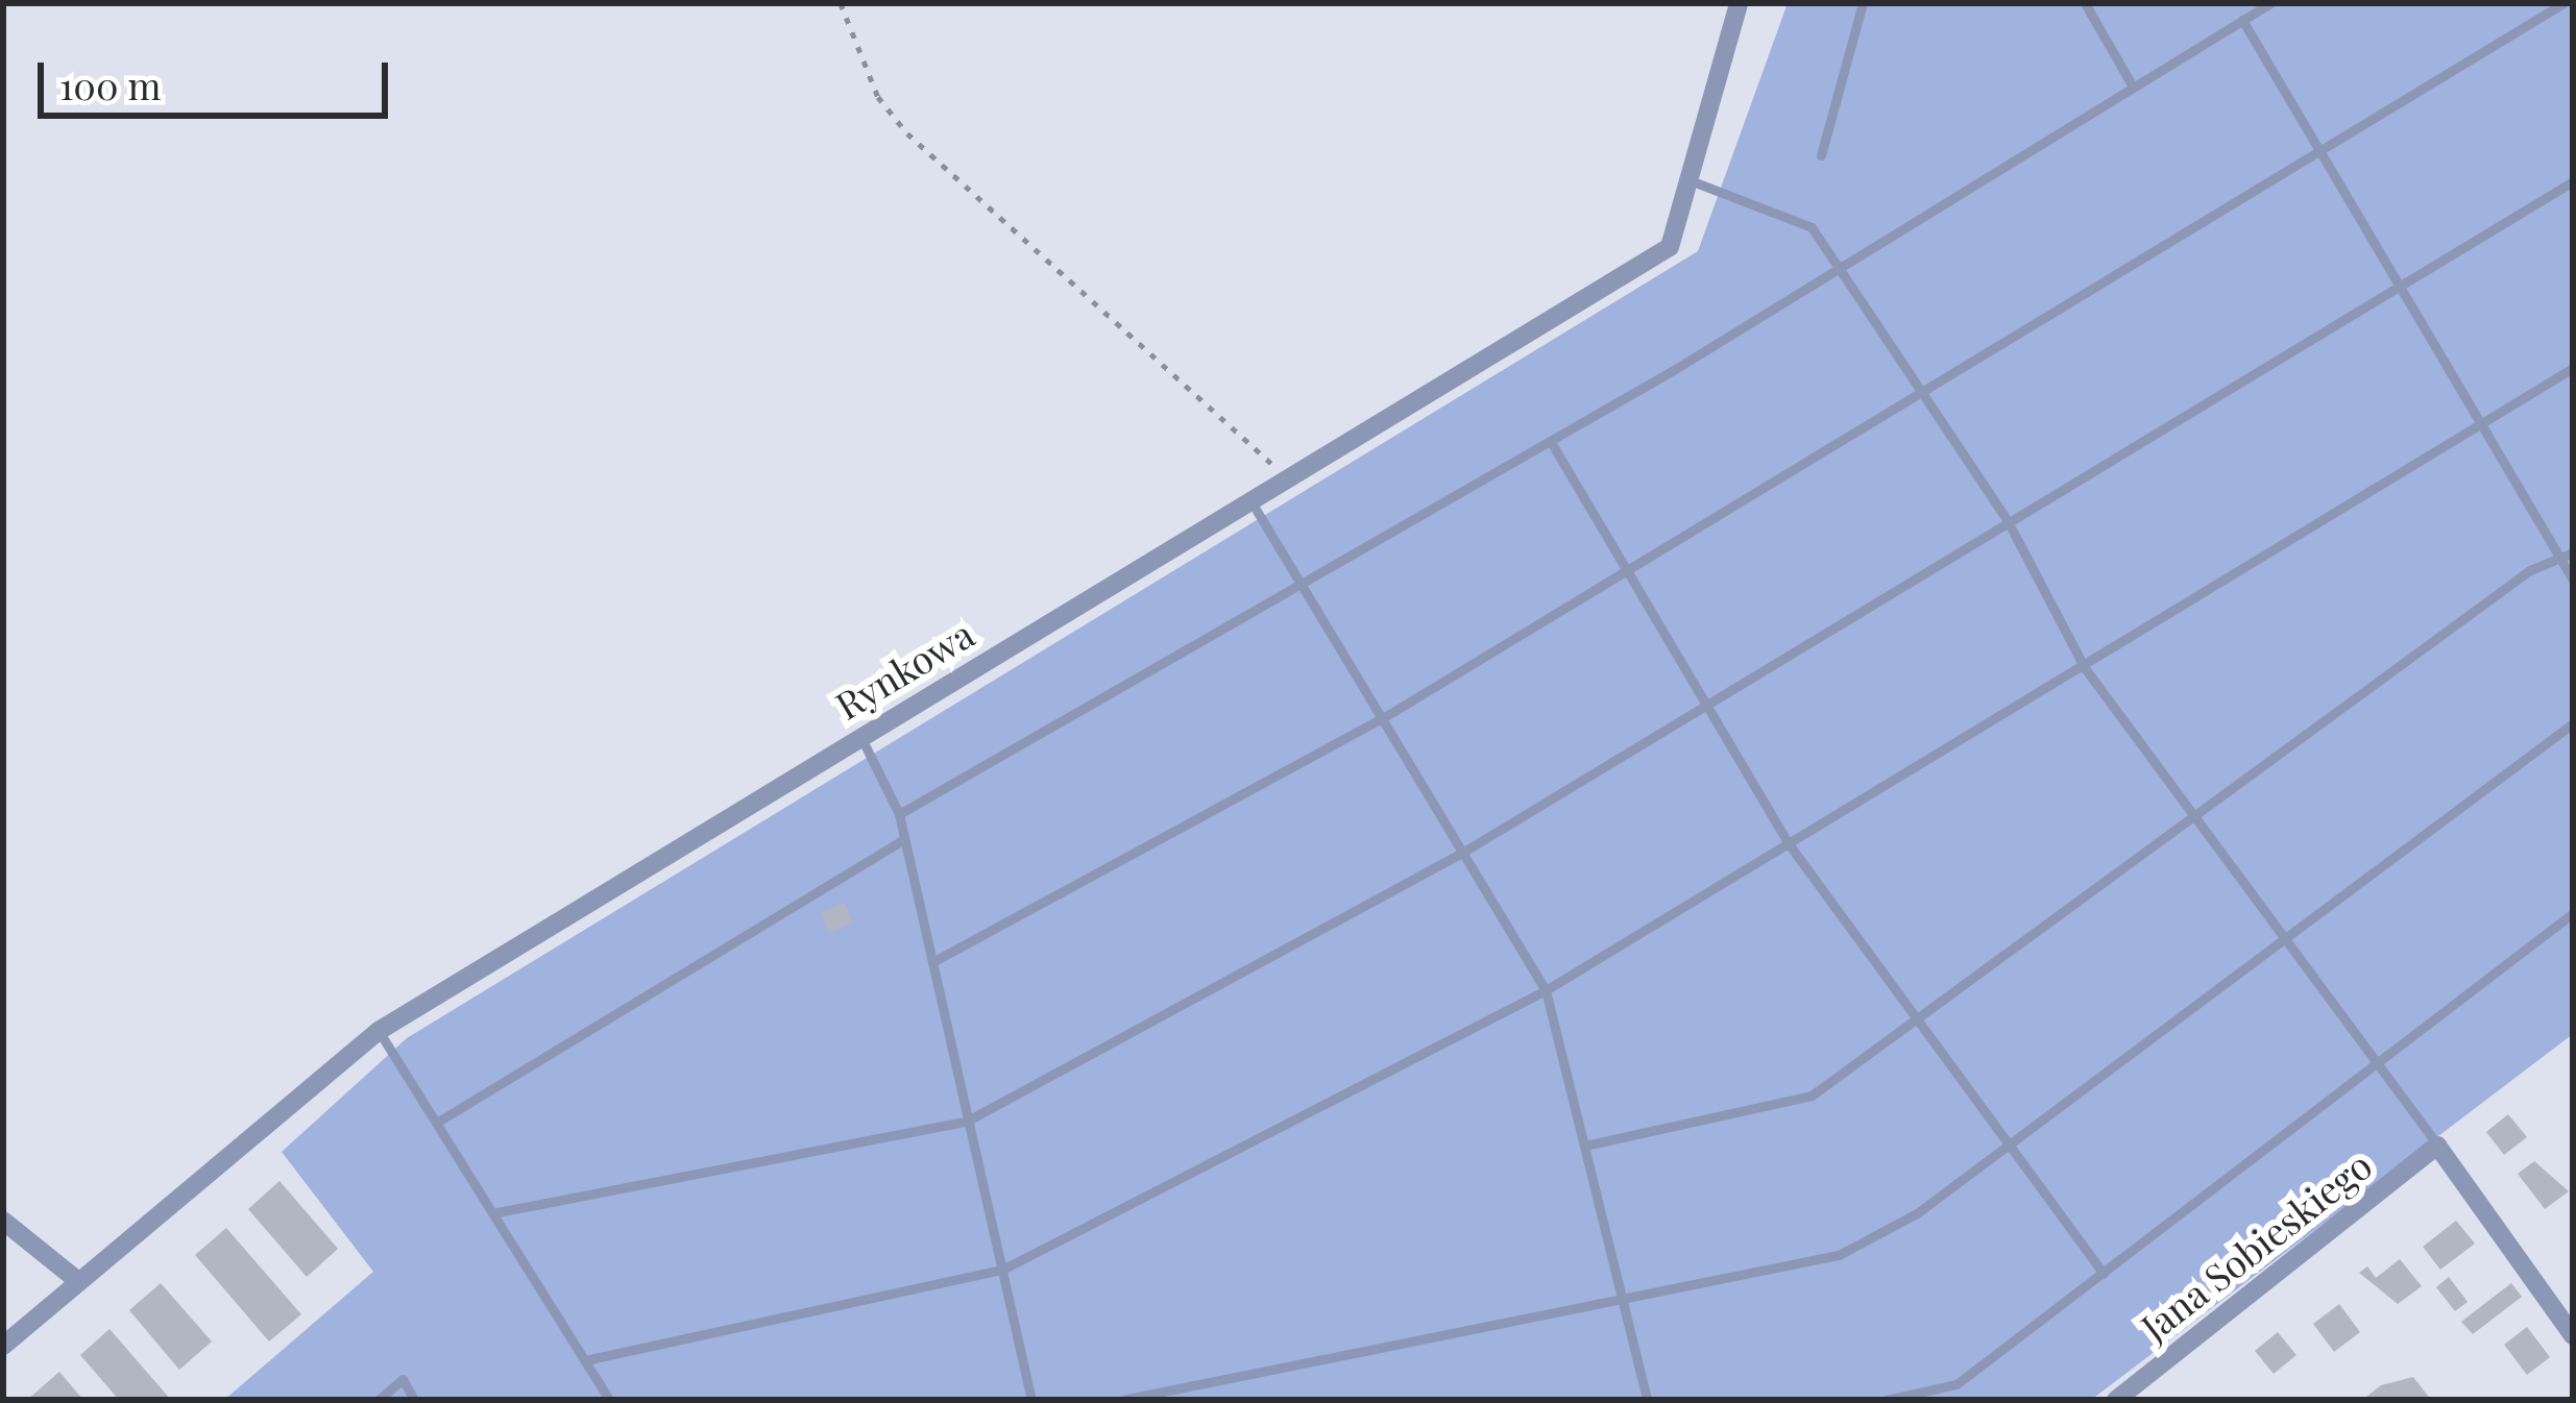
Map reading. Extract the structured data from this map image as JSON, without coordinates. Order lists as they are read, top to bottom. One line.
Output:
{"streets":{"street":["Rynkowa","Jana Sobieskiego"]},"scale_bar":"100 m"}
